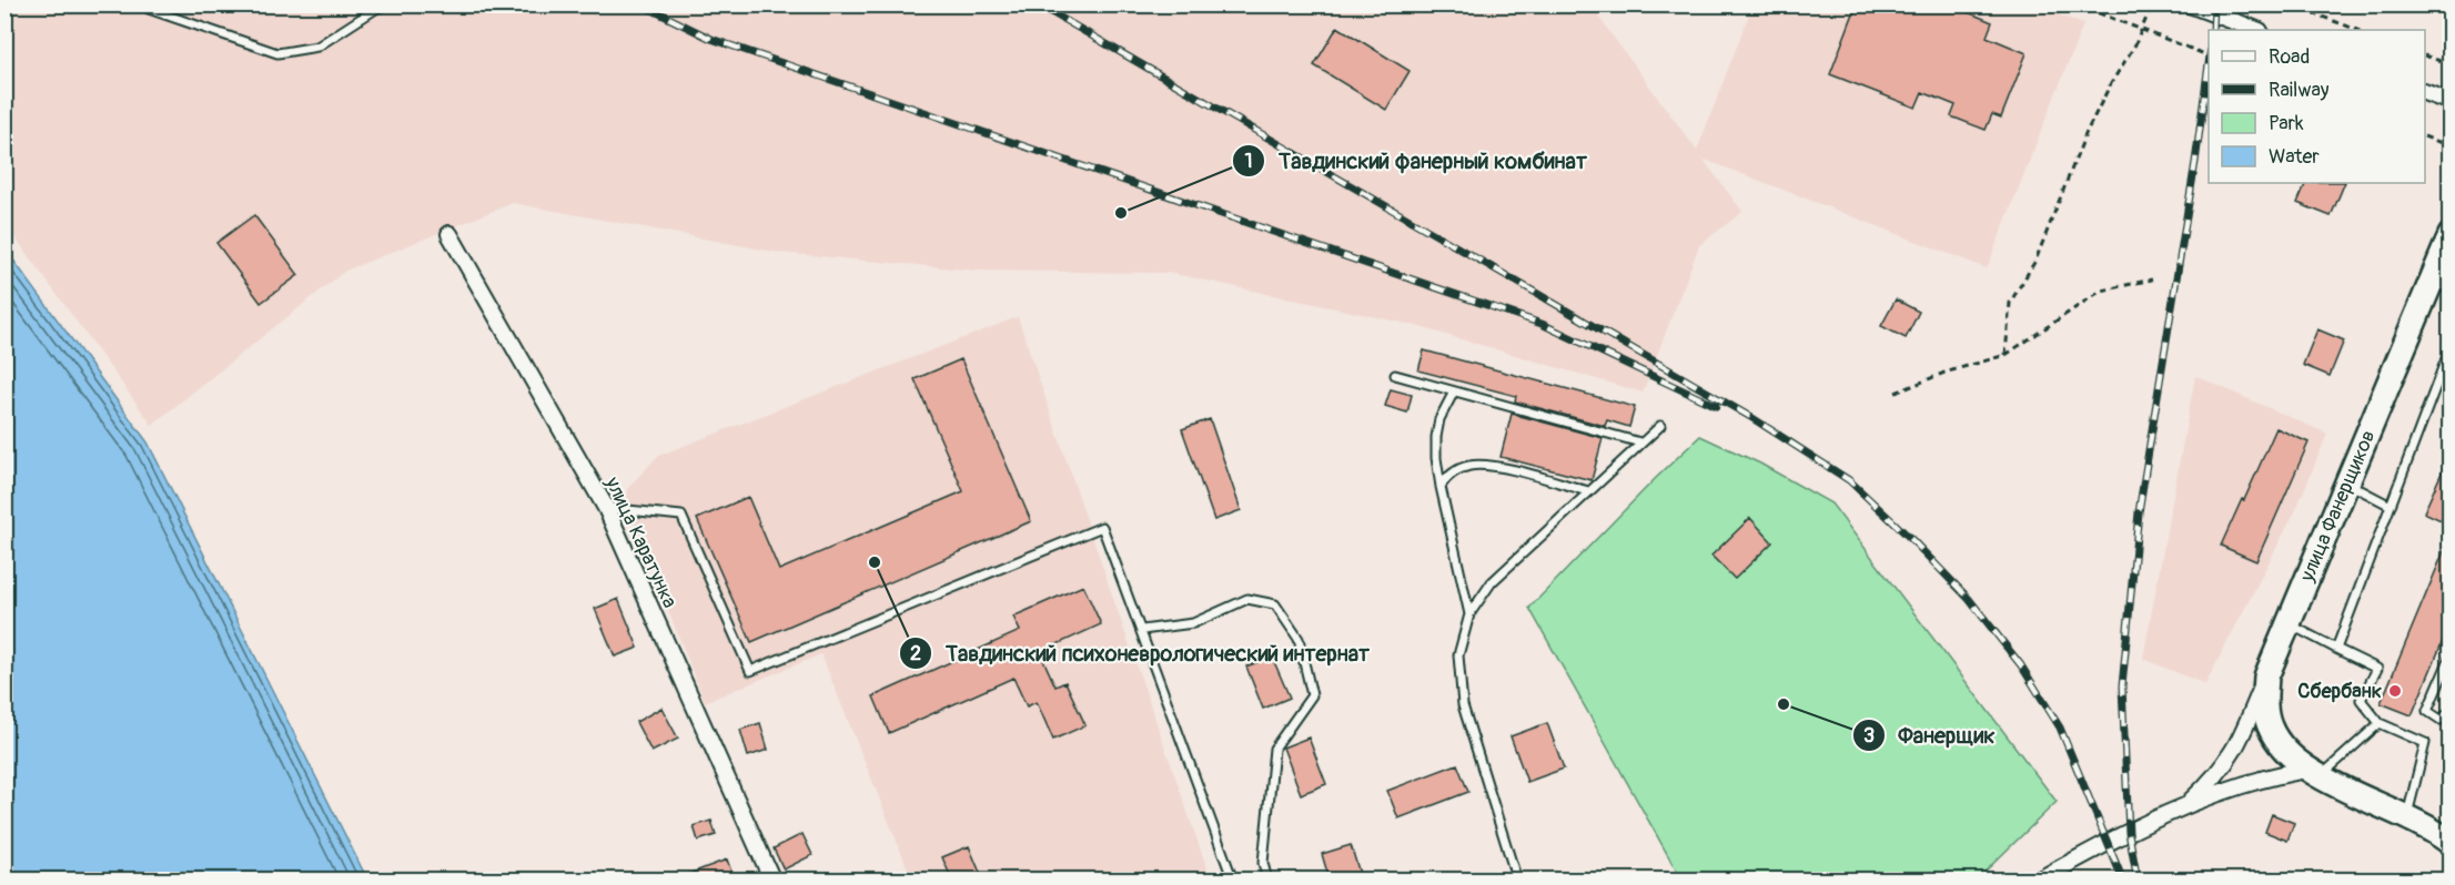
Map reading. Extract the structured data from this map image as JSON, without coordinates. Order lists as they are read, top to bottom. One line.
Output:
{"streets":{"main road":["улица Фанерщиков"],"street":["улица Каратунка"]},"places":["Тавдинский фанерный комбинат","Тавдинский психоневрологический интернат","Сбербанк","Фанерщик"],"legend":["Road","Railway","Park","Water"]}
